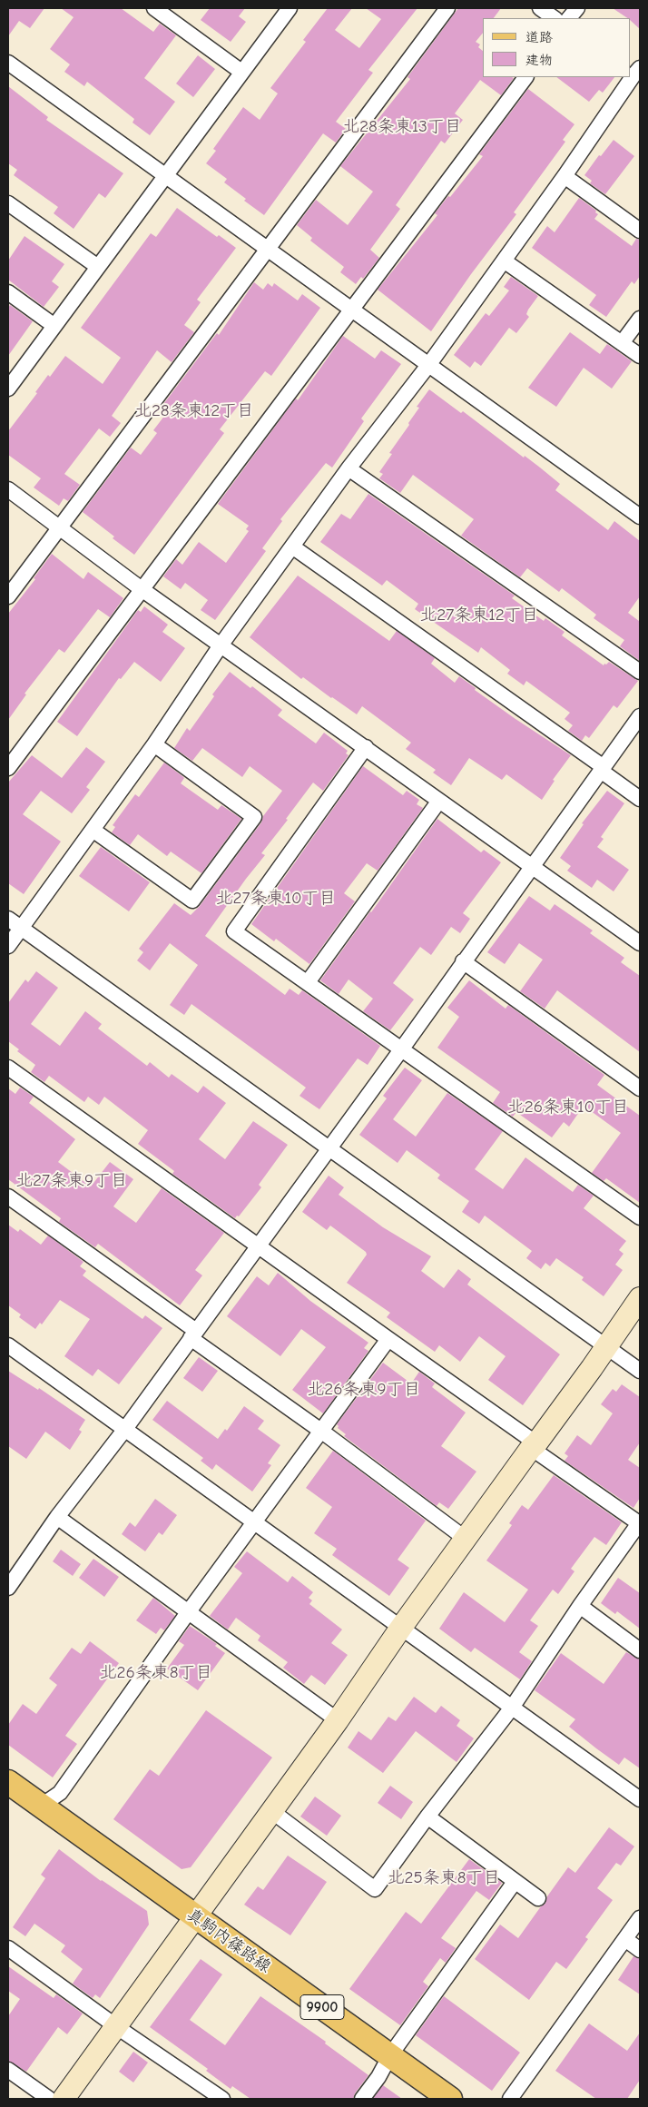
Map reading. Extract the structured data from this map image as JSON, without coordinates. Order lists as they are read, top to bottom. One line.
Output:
{"streets":{"main road":["真駒内篠路線","9900"]},"districts":["北28条東13丁目","北28条東12丁目","北27条東12丁目","北27条東10丁目","北26条東10丁目","北27条東9丁目","北26条東9丁目","北26条東8丁目","北25条東8丁目"],"legend":["道路","建物"]}
